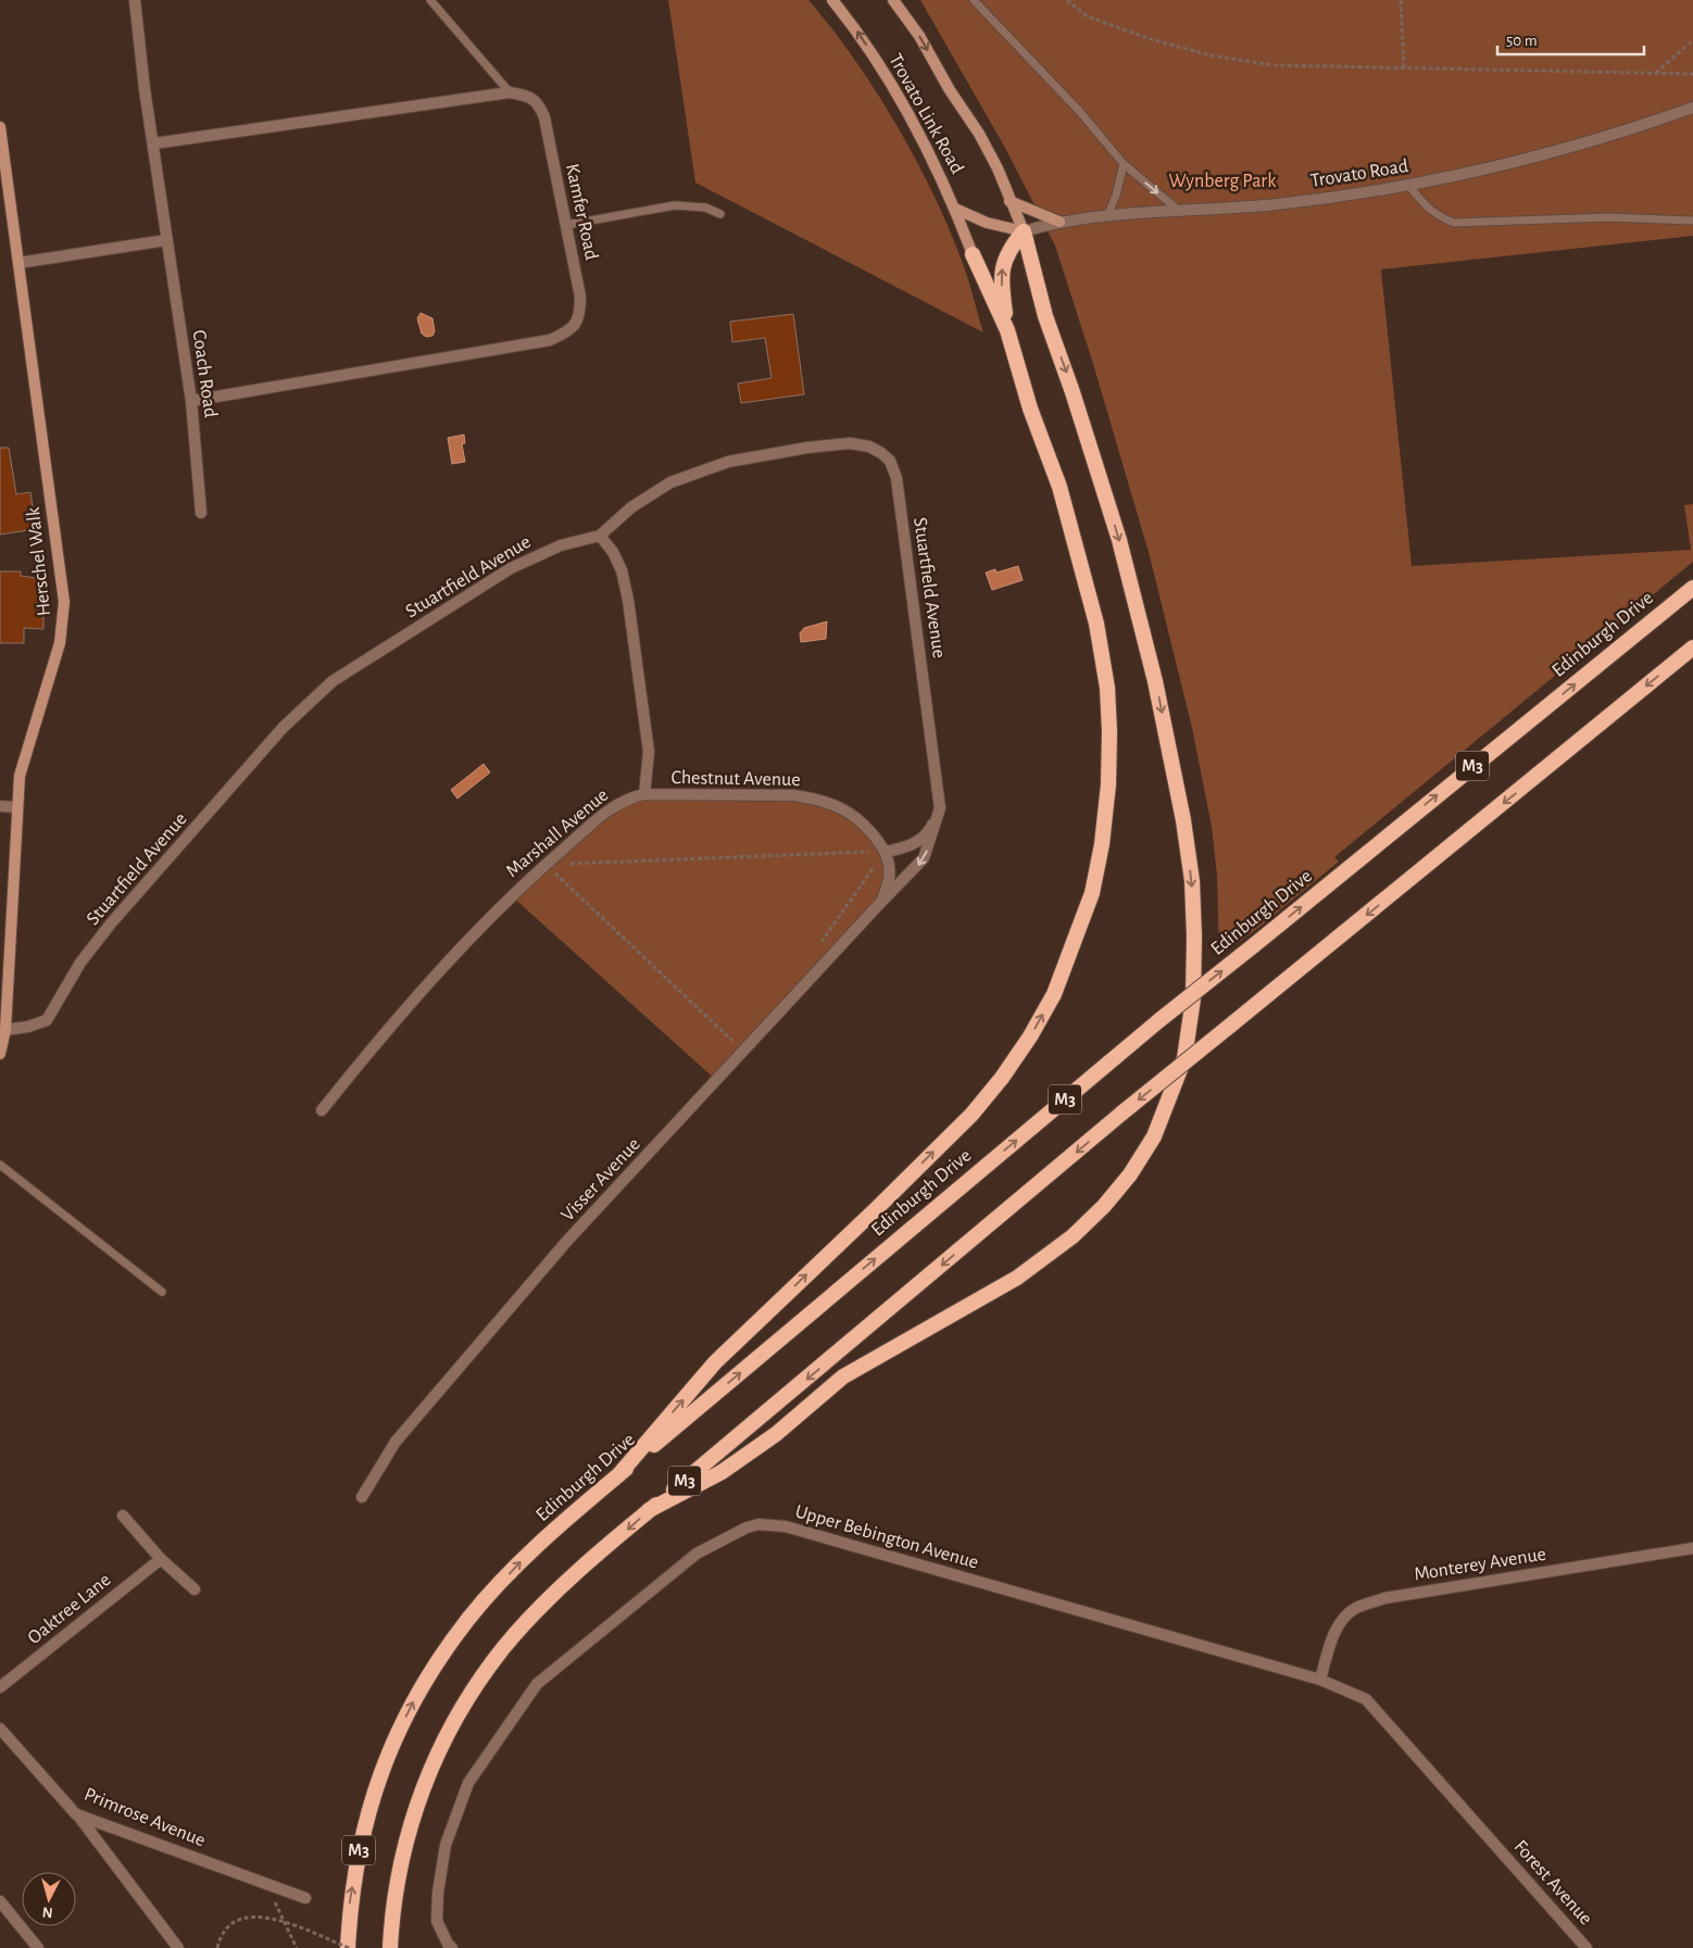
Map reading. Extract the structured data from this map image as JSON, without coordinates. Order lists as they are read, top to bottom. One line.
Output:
{"streets":{"highway":["Edinburgh Drive","M3"],"main road":["Trovato Link Road","Herschel Walk"],"street":["Trovato Road","Kamfer Road","Coach Road","Stuartfield Avenue","Chestnut Avenue","Marshall Avenue","Visser Avenue","Upper Bebington Avenue","Monterey Avenue","Oaktree Lane","Primrose Avenue","Forest Avenue"]},"crossings":[["Trovato Link Road","Trovato Road"],["Kamfer Road","Coach Road"],["Herschel Walk","Stuartfield Avenue"],["Stuartfield Avenue","Chestnut Avenue"],["Stuartfield Avenue","Visser Avenue"],["Chestnut Avenue","Marshall Avenue"],["Chestnut Avenue","Visser Avenue"],["Upper Bebington Avenue","Monterey Avenue"],["Upper Bebington Avenue","Forest Avenue"]],"parks":["Wynberg Park"],"scale_bar":"50 m","north":"bottom"}
